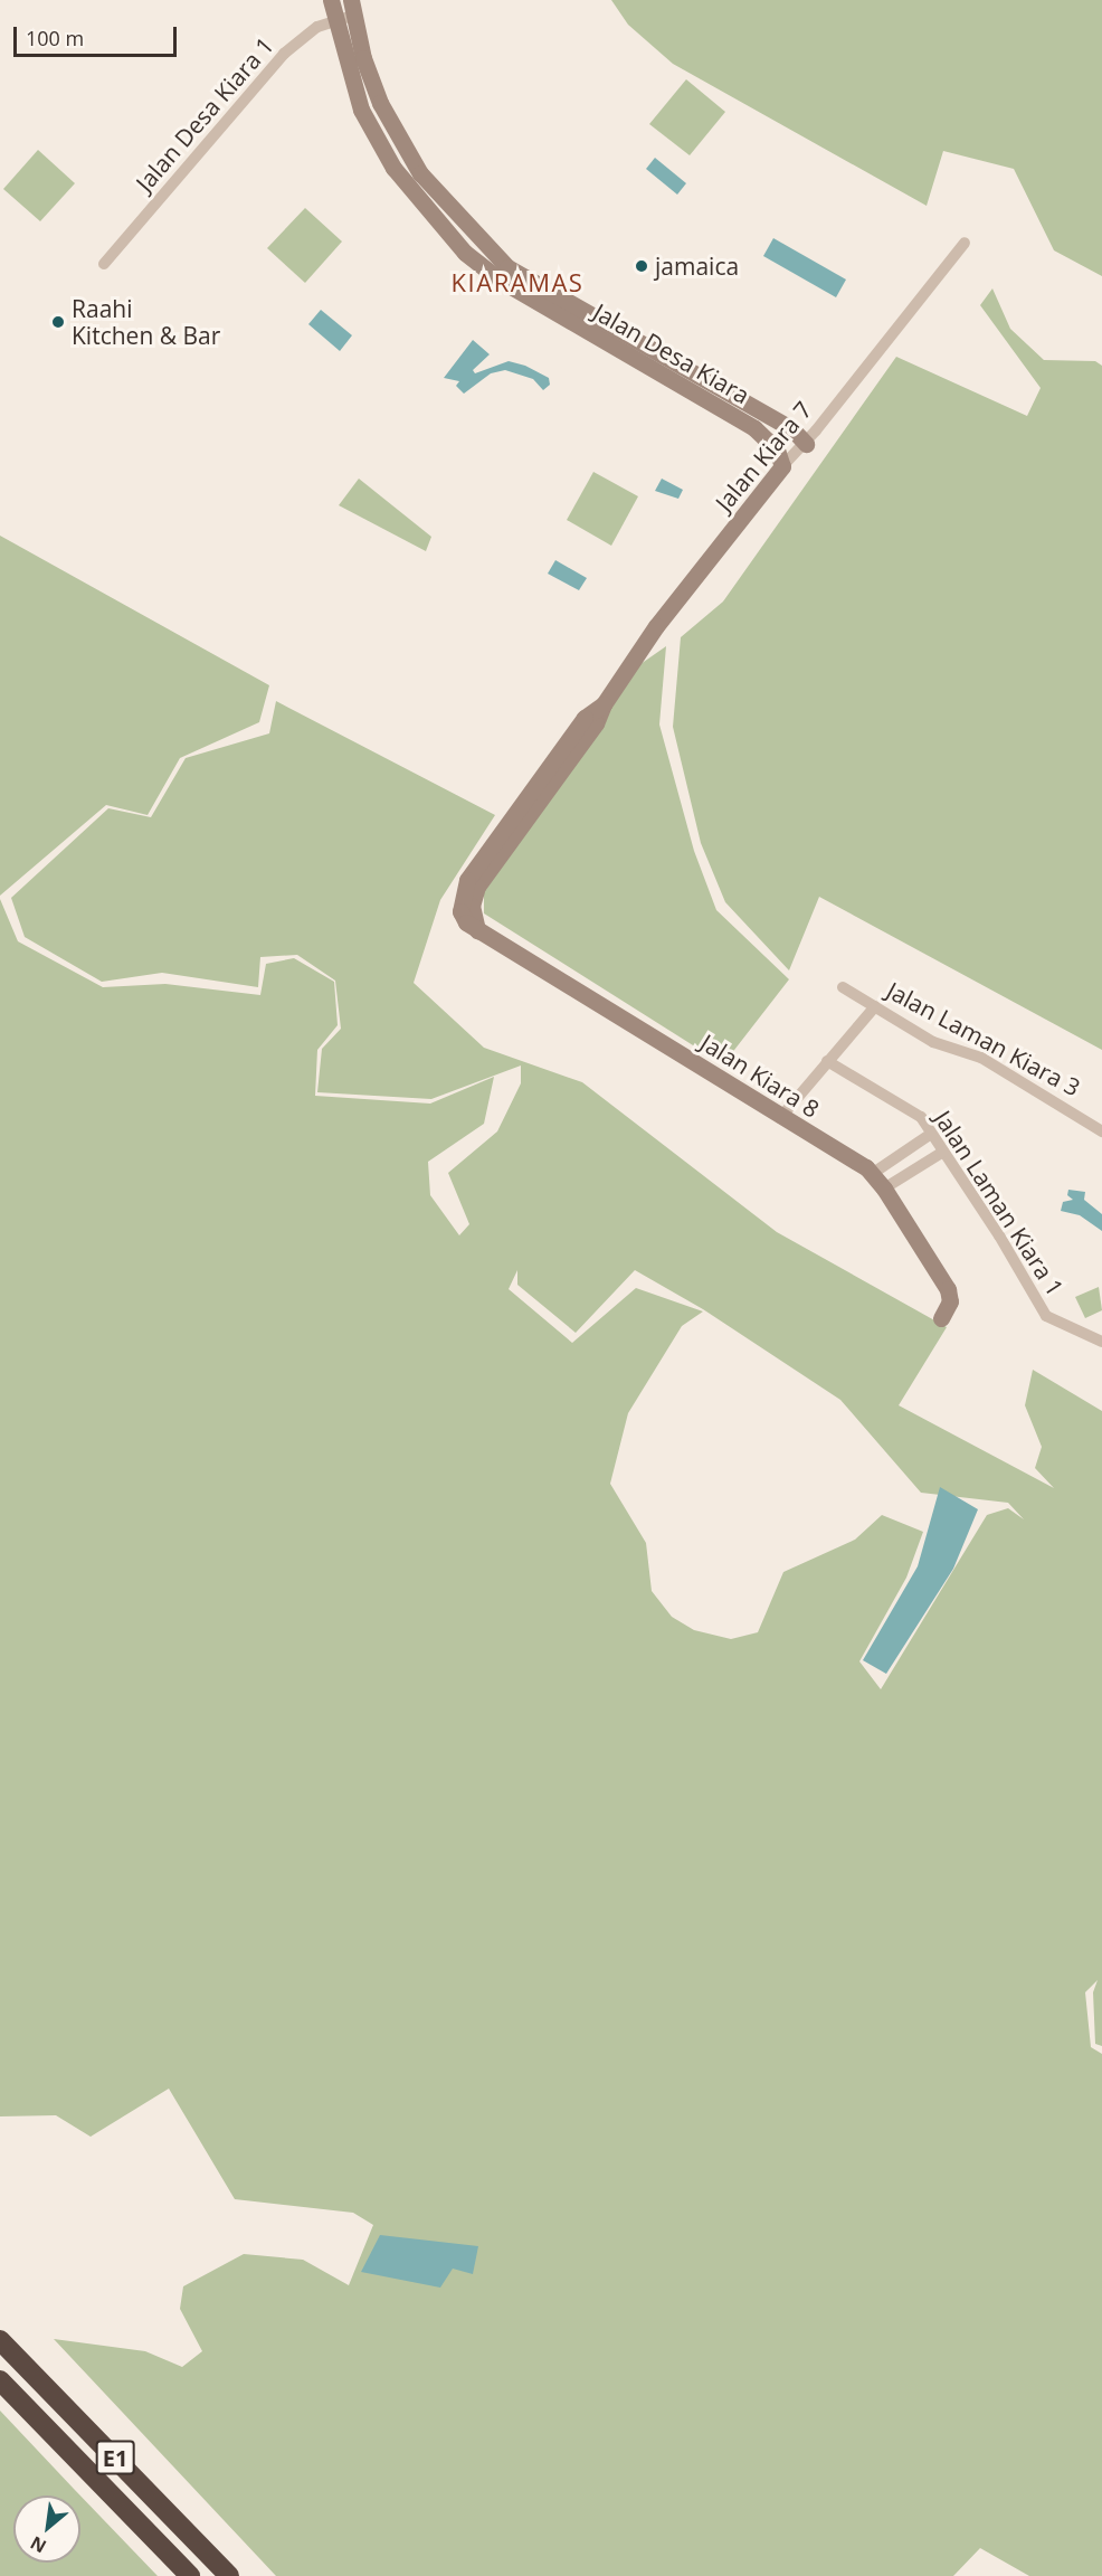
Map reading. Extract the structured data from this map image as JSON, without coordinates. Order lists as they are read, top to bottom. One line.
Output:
{"streets":{"highway":["E1"],"main road":["Jalan Desa Kiara","Jalan Kiara 7","Jalan Kiara 8"],"street":["Jalan Desa Kiara 1","Jalan Laman Kiara 3","Jalan Laman Kiara 1"]},"crossings":[["Jalan Desa Kiara 1","Jalan Desa Kiara"],["Jalan Desa Kiara","Jalan Kiara 7"],["Jalan Kiara 7","Jalan Kiara 8"]],"districts":["KIARAMAS"],"places":["jamaica","Raahi Kitchen & Bar"],"scale_bar":"100 m","north":"bottom left"}
